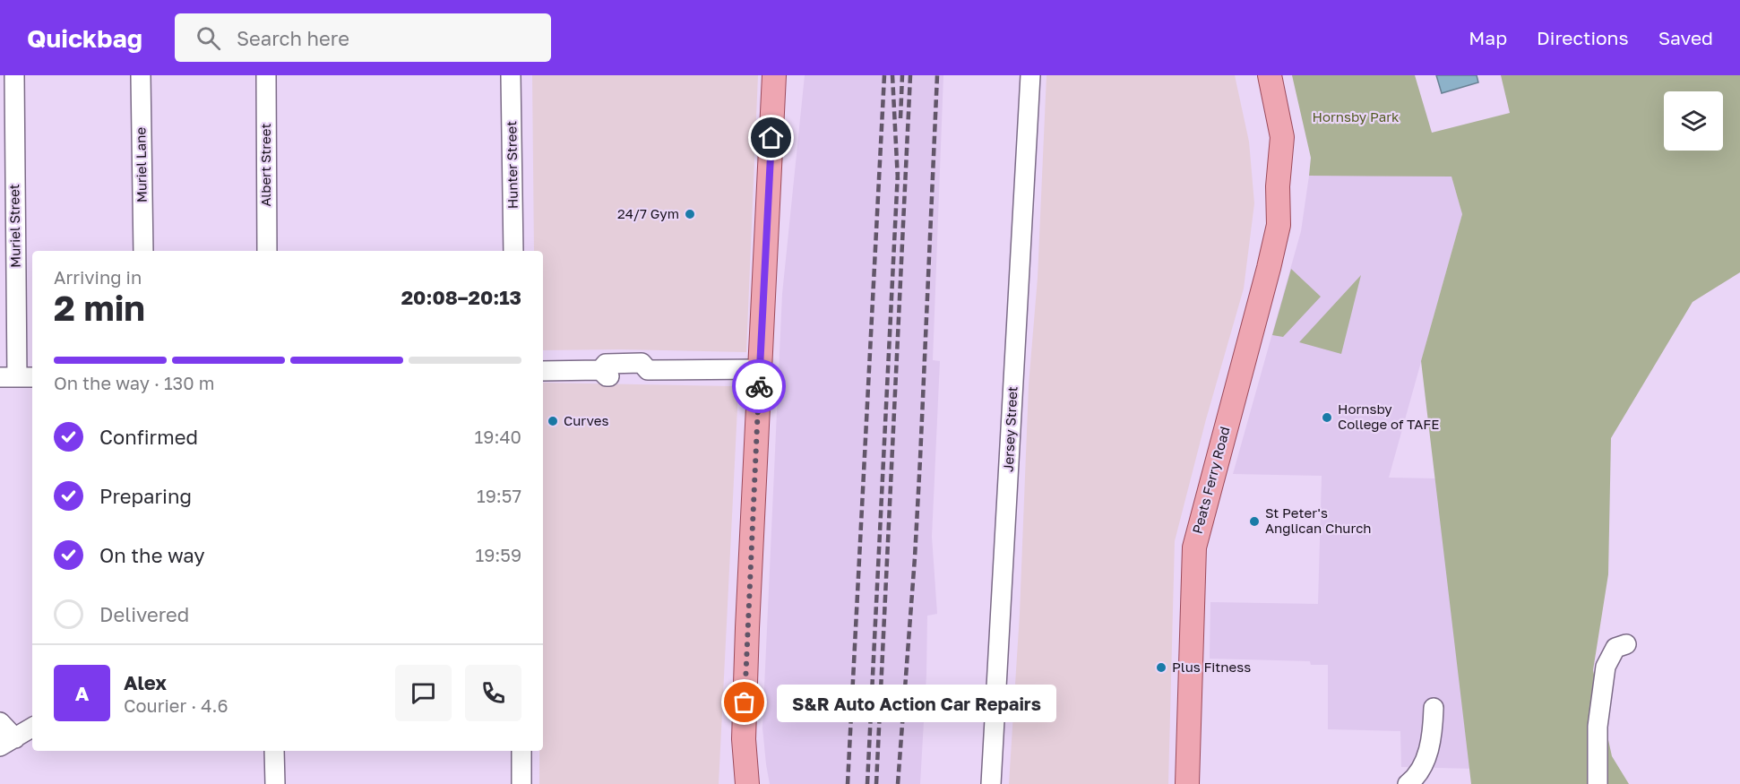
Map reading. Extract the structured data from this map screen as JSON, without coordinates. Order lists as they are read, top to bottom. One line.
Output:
{"streets":{"main road":["Peats Ferry Road"],"street":["Muriel Lane","Albert Street","Hunter Street","Muriel Street","Jersey Street"]},"parks":["Hornsby Park"],"places":["24/7 Gym","Hornsby College of TAFE","Curves","St Peter's Anglican Church","Plus Fitness","S&R Auto Action Car Repairs"],"page":{"header":"Quickbag","search":"Search here","nav":["Map","Directions","Saved"],"heading":["2 min","Arriving in","20:08–20:13"],"panel":["Alex","Courier · 4.6"],"bar":"On the way · 130 m","list":[["Confirmed","19:40"],["Preparing","19:57"],["On the way","19:59"],"Delivered"],"round":"A","bubble":"S&R Auto Action Car Repairs"}}
